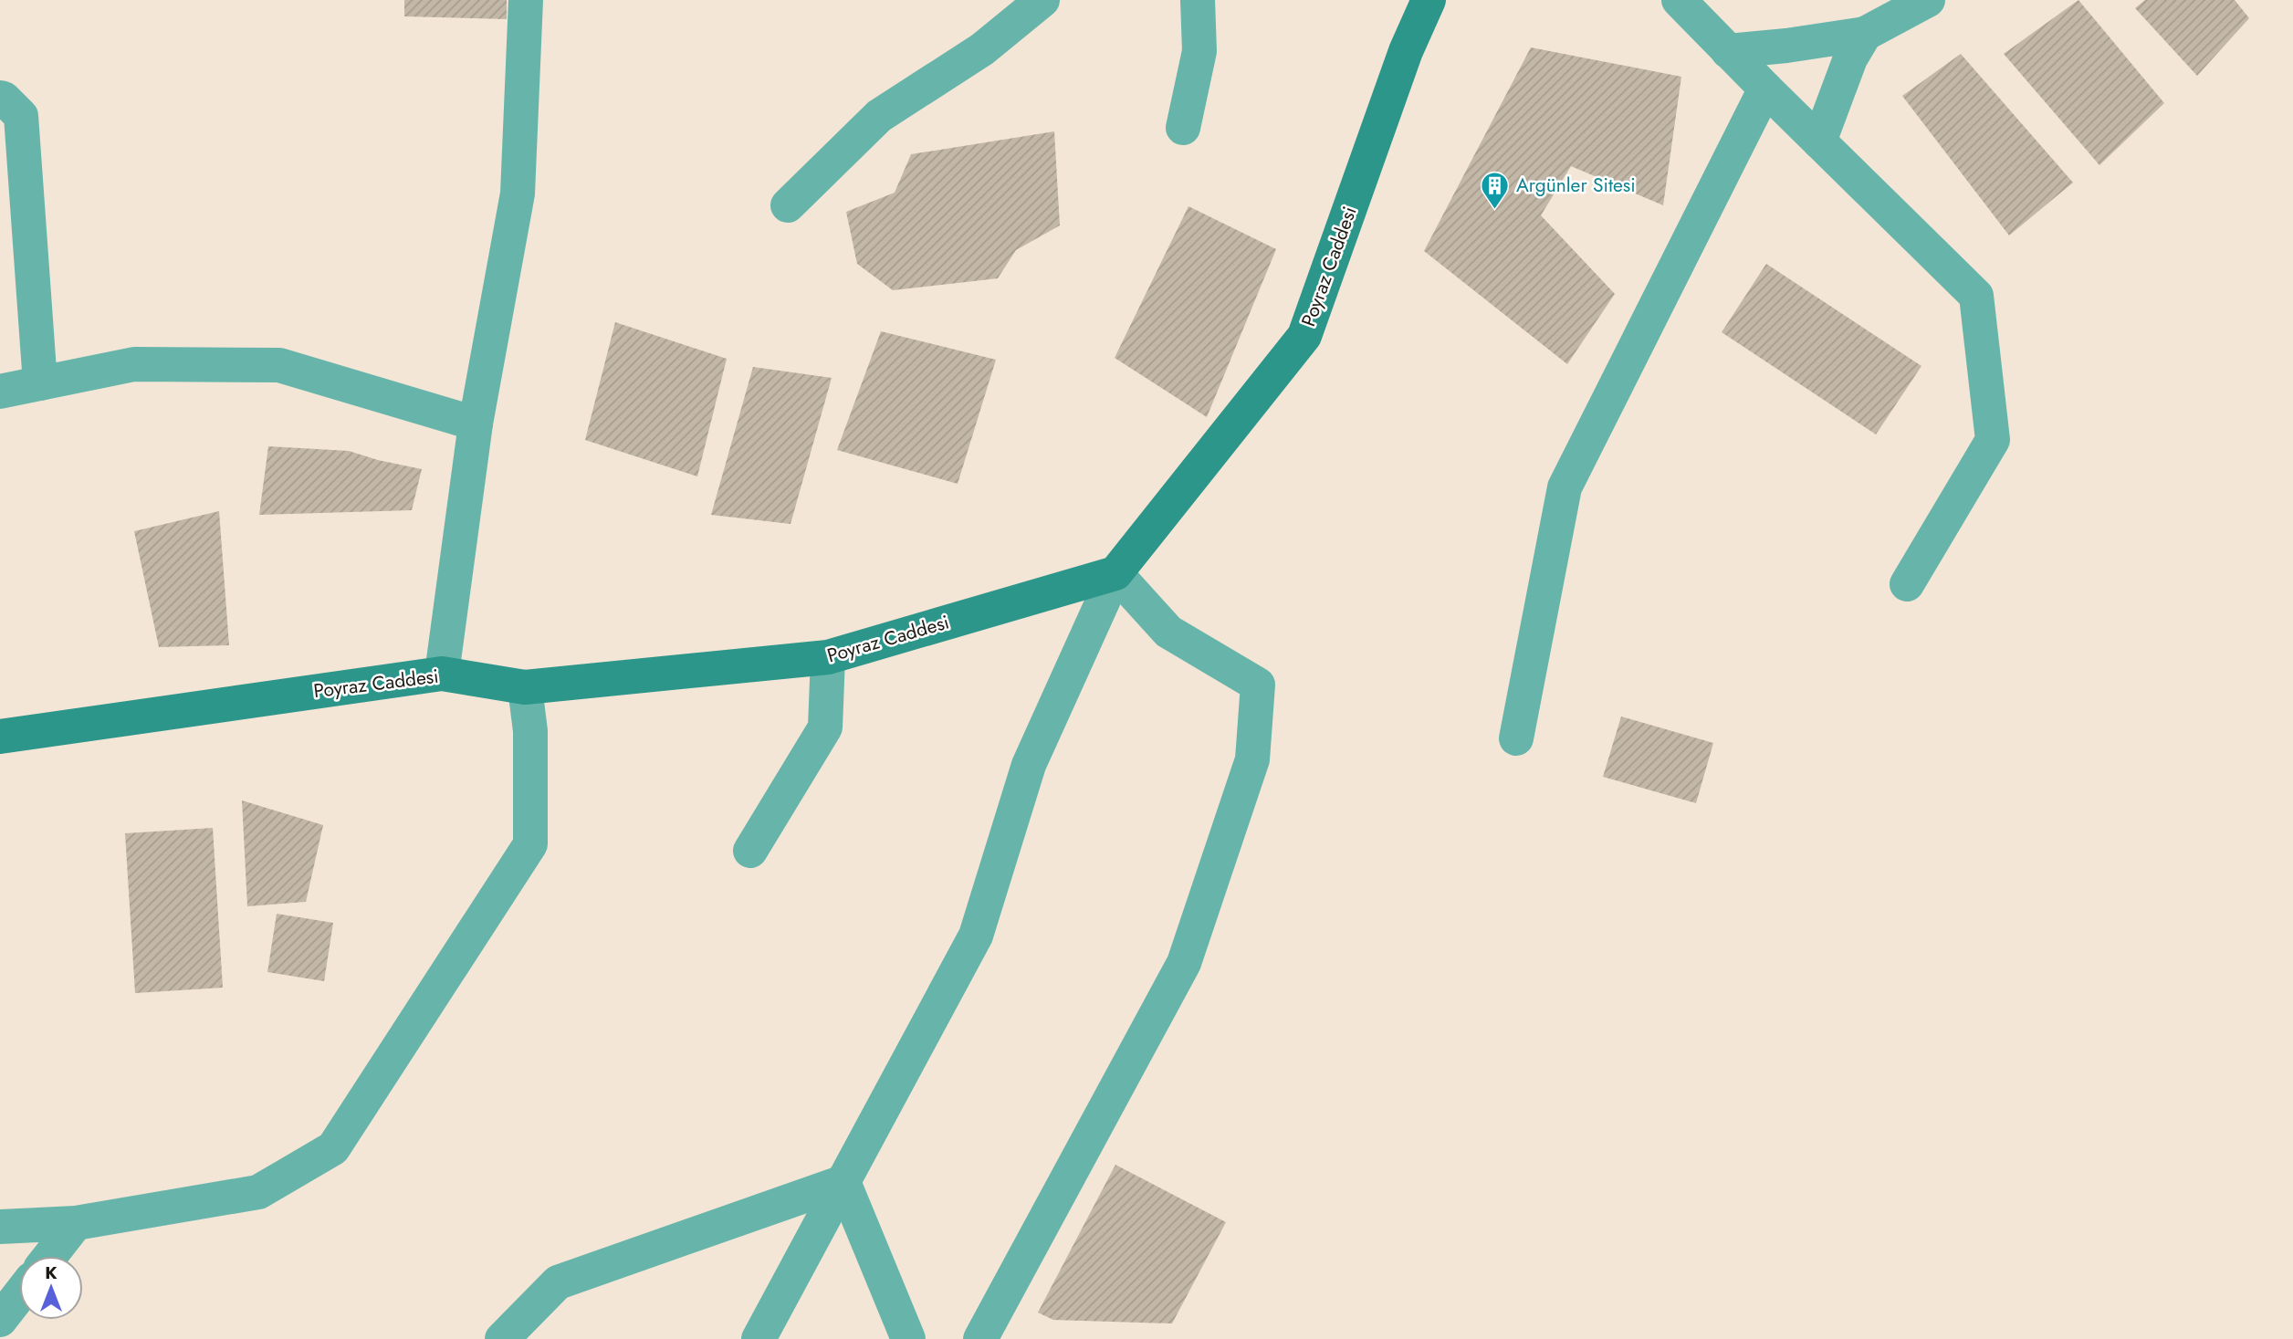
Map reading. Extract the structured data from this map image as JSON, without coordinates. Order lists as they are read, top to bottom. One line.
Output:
{"streets":{"street":["Poyraz Caddesi"]},"places":{"building":["Argünler Sitesi"]},"north":"top"}
